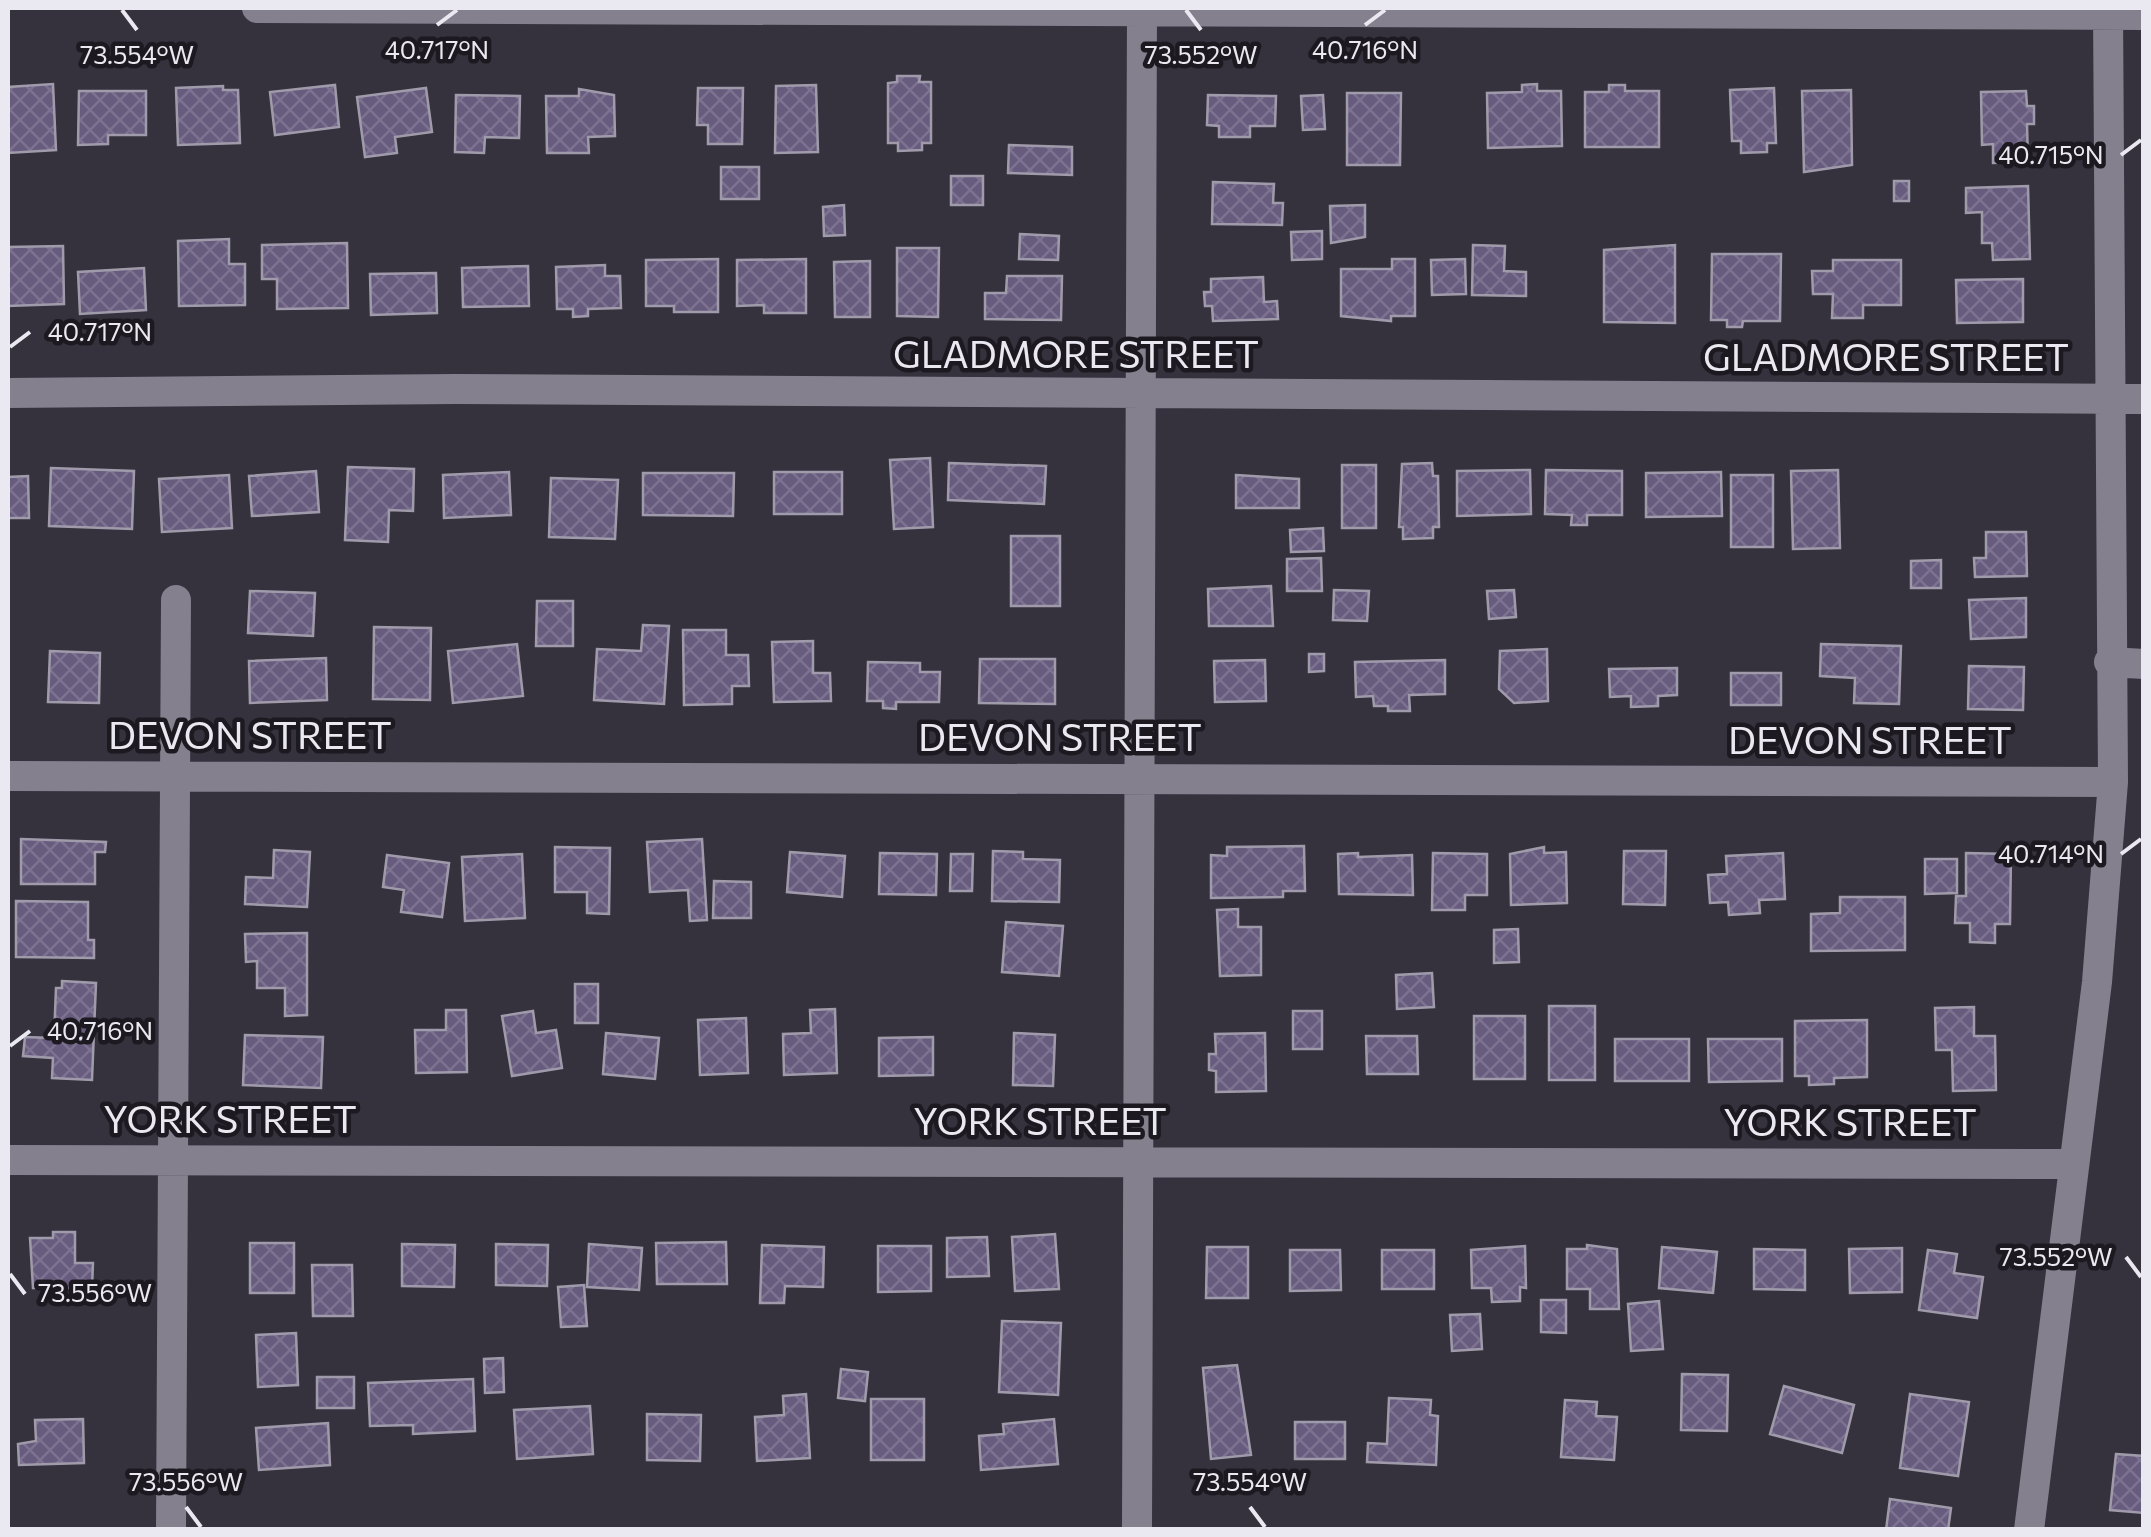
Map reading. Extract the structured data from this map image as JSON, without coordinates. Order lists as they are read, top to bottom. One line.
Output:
{"streets":{"street":["GLADMORE STREET","DEVON STREET","YORK STREET"]},"coordinates":["40.717°N","40.716°N","73.554°W","73.552°W","40.715°N","40.714°N","73.556°W"]}
